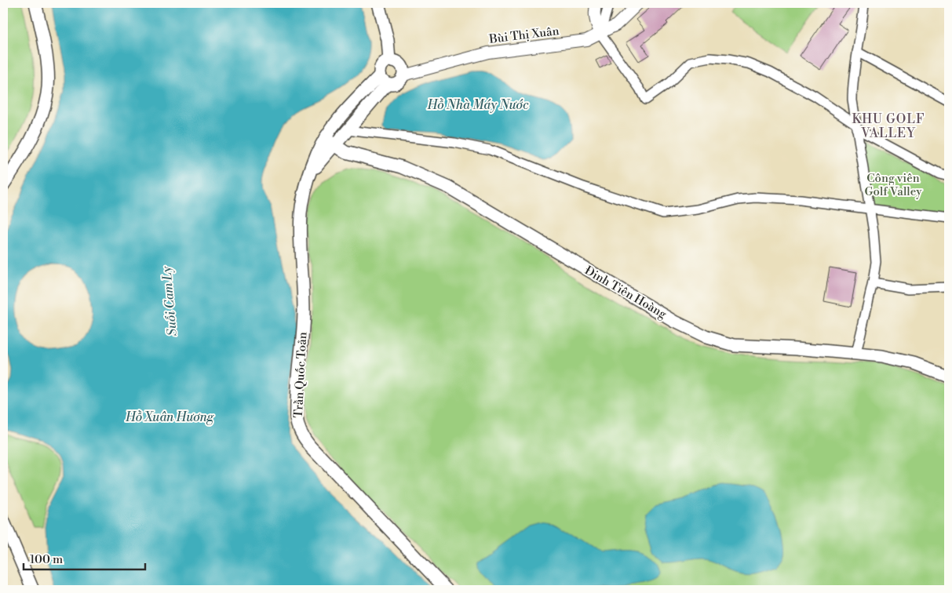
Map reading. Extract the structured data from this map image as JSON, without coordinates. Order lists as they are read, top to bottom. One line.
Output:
{"streets":{"main road":["Đinh Tiên Hoàng","Trần Quốc Toản"],"street":["Bùi Thị Xuân"]},"crossings":[["Bùi Thị Xuân","Trần Quốc Toản"],["Đinh Tiên Hoàng","Trần Quốc Toản"]],"districts":["KHU GOLF VALLEY"],"water":["Hồ Nhà Máy Nước","Suối Cam Ly","Hồ Xuân Hương"],"parks":["Công viên Golf Valley"],"scale_bar":"100 m"}
